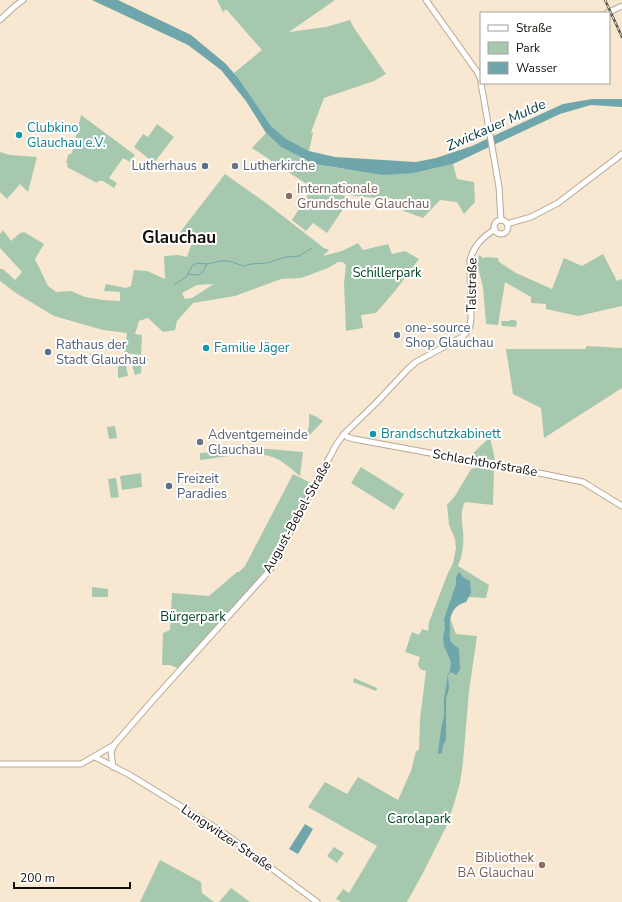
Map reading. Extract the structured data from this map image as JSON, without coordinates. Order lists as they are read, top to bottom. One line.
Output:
{"streets":{"street":["Talstraße","Schlachthofstraße","August-Bebel-Straße","Lungwitzer Straße"]},"crossings":[["Talstraße","August-Bebel-Straße"],["Schlachthofstraße","August-Bebel-Straße"],["August-Bebel-Straße","Lungwitzer Straße"]],"districts":["Glauchau"],"water":["Zwickauer Mulde"],"parks":["Schillerpark","Bürgerpark","Carolapark"],"places":["Clubkino Glauchau e.V.","Lutherhaus","Lutherkirche","Internationale Grundschule Glauchau","one-source Shop Glauchau","Familie Jäger","Rathaus der Stadt Glauchau","Brandschutzkabinett","Adventgemeinde Glauchau","Freizeit Paradies","Bibliothek BA Glauchau"],"legend":["Straße","Park","Wasser"],"scale_bar":"200 m"}
